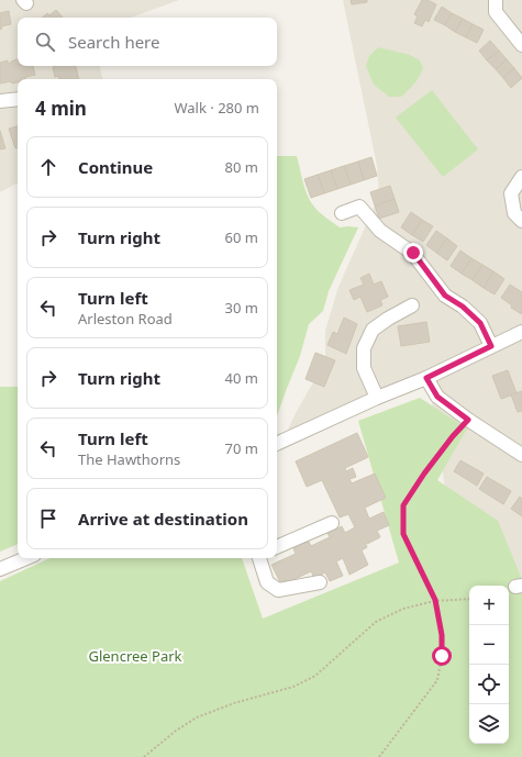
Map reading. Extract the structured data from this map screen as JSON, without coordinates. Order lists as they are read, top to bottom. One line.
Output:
{"parks":["Glencree Park"],"page":{"search":"Search here","heading":["4 min","Walk · 280 m"],"list":[["Continue","80 m"],["Turn right","60 m"],["Turn left","Arleston Road","30 m"],["Turn right","40 m"],["Turn left","The Hawthorns","70 m"],"Arrive at destination"],"map_buttons":["+","−"]}}
